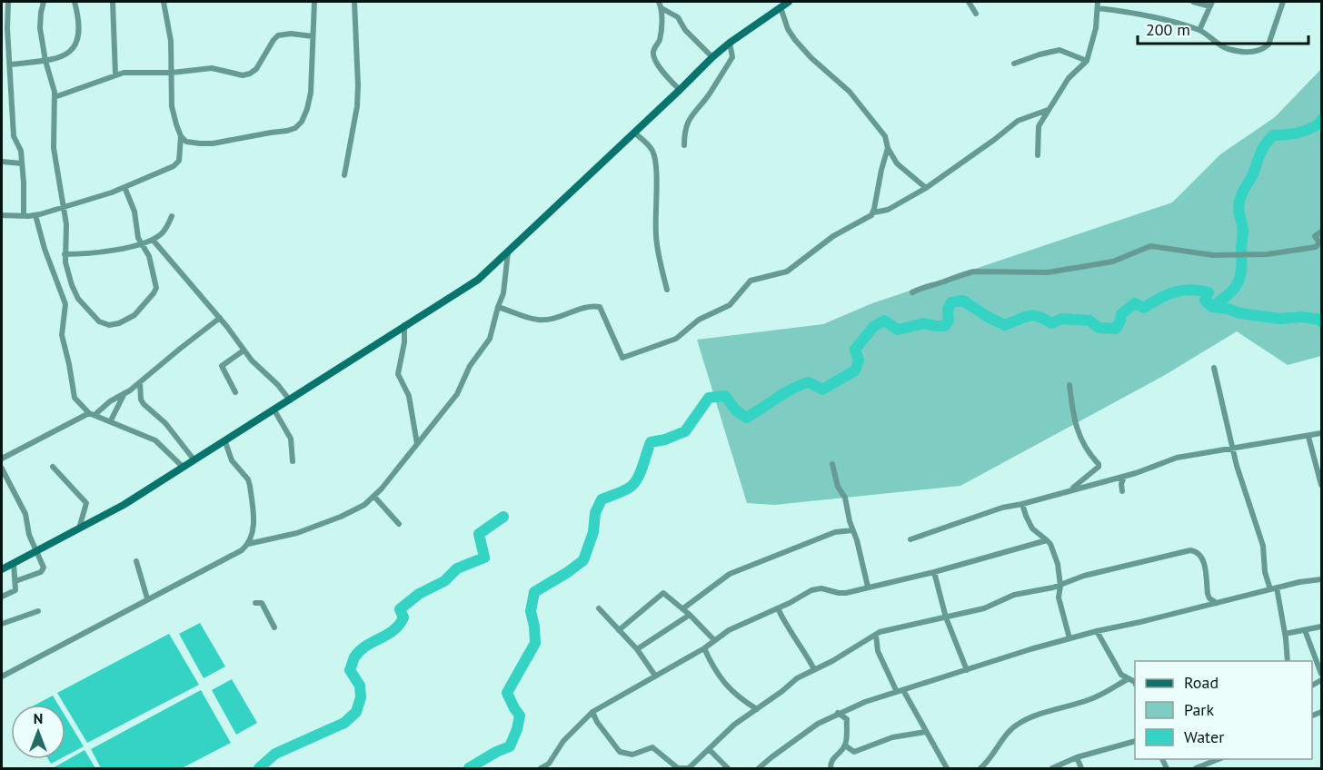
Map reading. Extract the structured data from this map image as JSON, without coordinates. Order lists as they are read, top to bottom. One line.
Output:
{"legend":["Road","Park","Water"],"scale_bar":"200 m","north":"top"}
